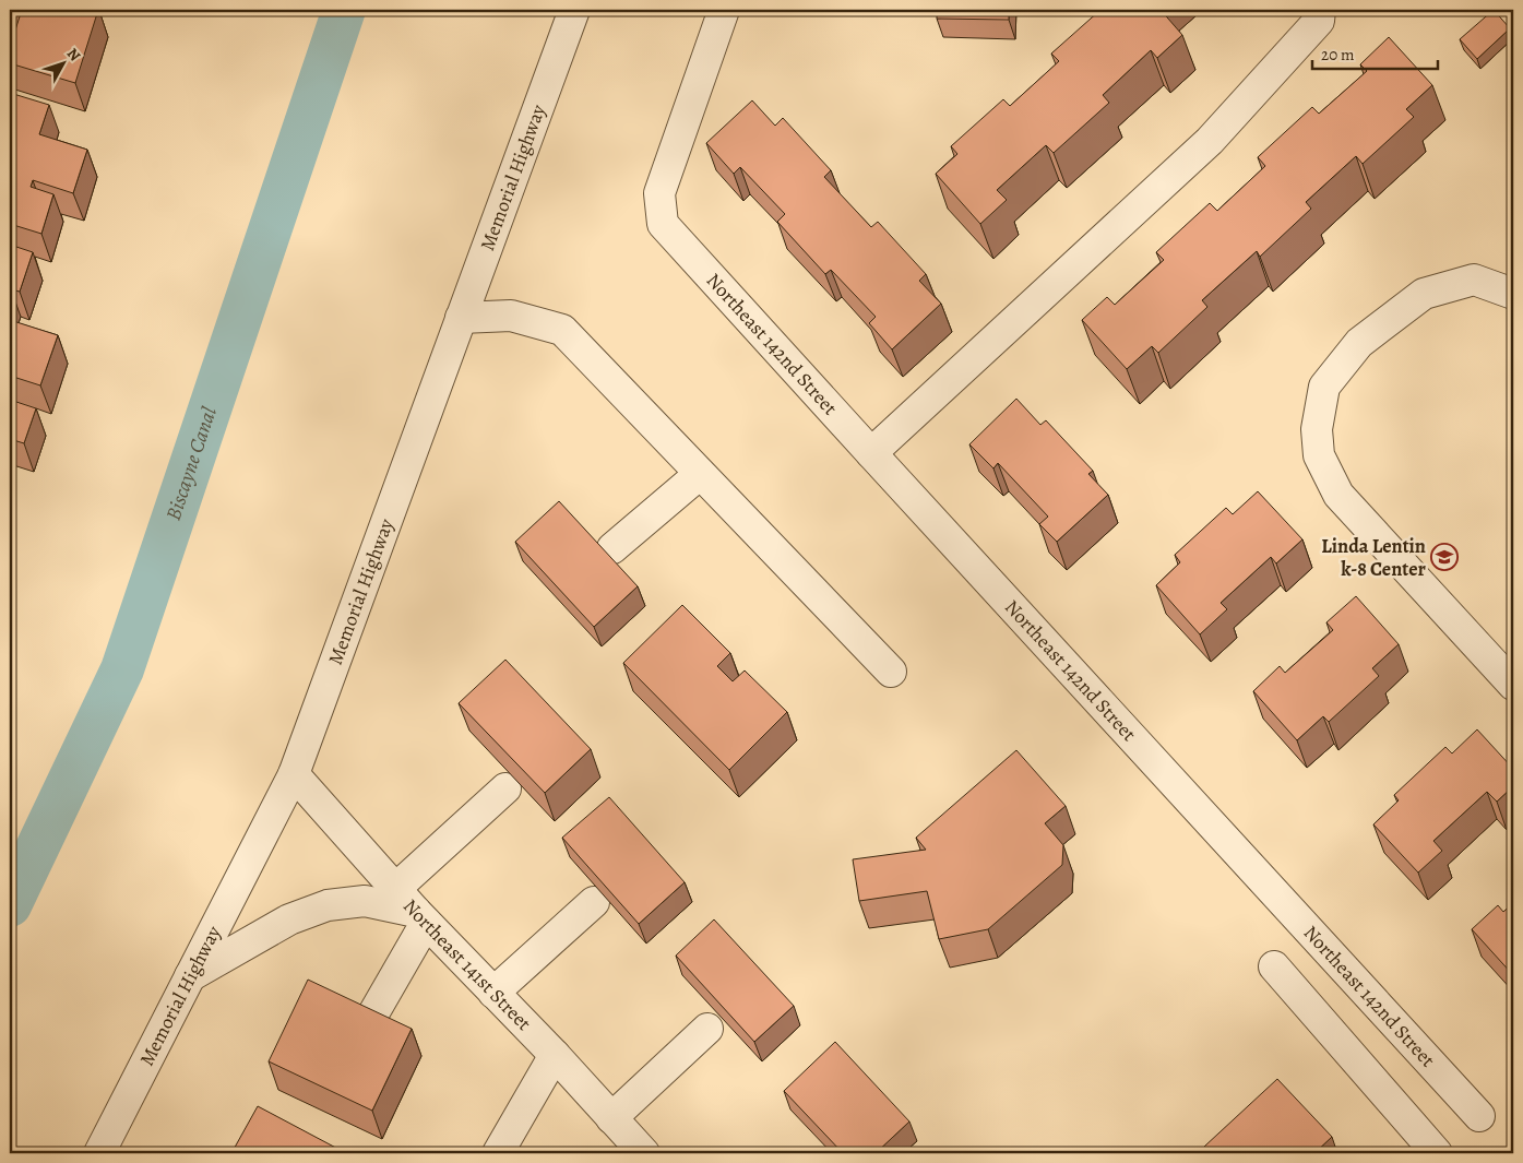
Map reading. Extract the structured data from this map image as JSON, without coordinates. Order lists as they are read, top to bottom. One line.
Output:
{"streets":{"street":["Memorial Highway","Northeast 142nd Street","Northeast 141st Street"]},"crossings":[["Memorial Highway","Northeast 141st Street"]],"water":["Biscayne Canal"],"places":{"school or university":["Linda Lentin k-8 Center"]},"scale_bar":"20 m","north":"top right"}
